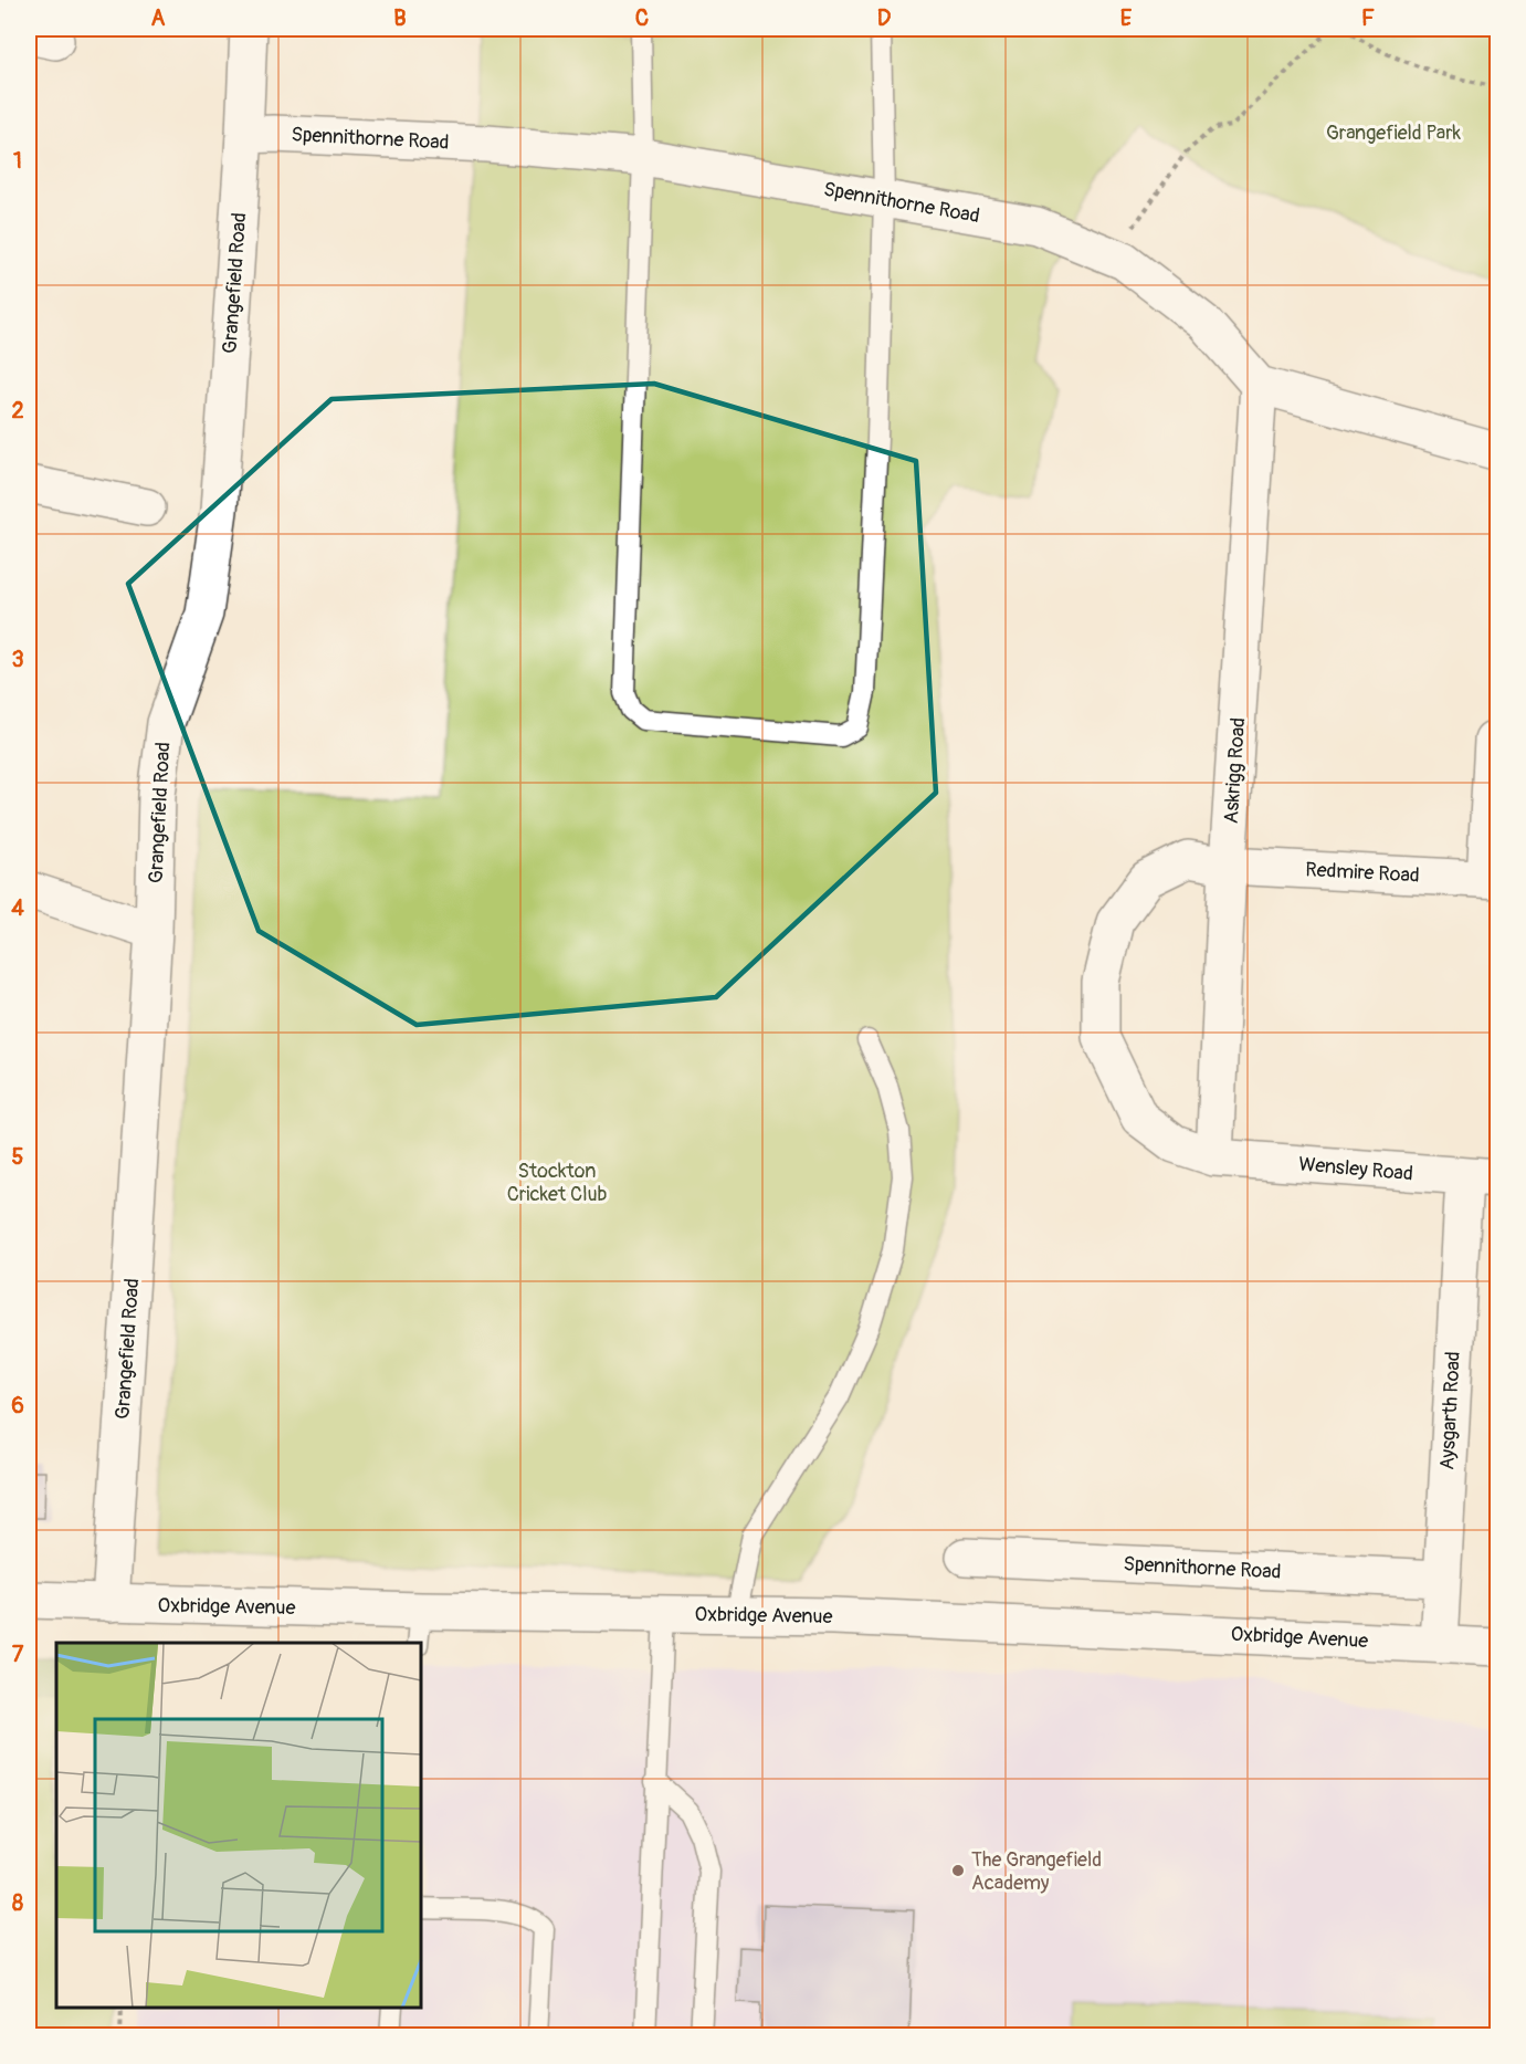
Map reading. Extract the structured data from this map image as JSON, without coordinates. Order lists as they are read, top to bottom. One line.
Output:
{"streets":{"street":["Spennithorne Road","Grangefield Road","Askrigg Road","Redmire Road","Wensley Road","Aysgarth Road","Oxbridge Avenue"]},"crossings":[["Spennithorne Road","Grangefield Road"],["Spennithorne Road","Askrigg Road"],["Spennithorne Road","Aysgarth Road"],["Grangefield Road","Oxbridge Avenue"],["Askrigg Road","Redmire Road"],["Askrigg Road","Wensley Road"],["Wensley Road","Aysgarth Road"],["Aysgarth Road","Oxbridge Avenue"]],"parks":["Grangefield Park","Stockton Cricket Club"],"places":["The Grangefield Academy"],"grid":{"columns":["A","B","C","D","E","F"],"rows":["1","2","3","4","5","6","7","8"]}}
